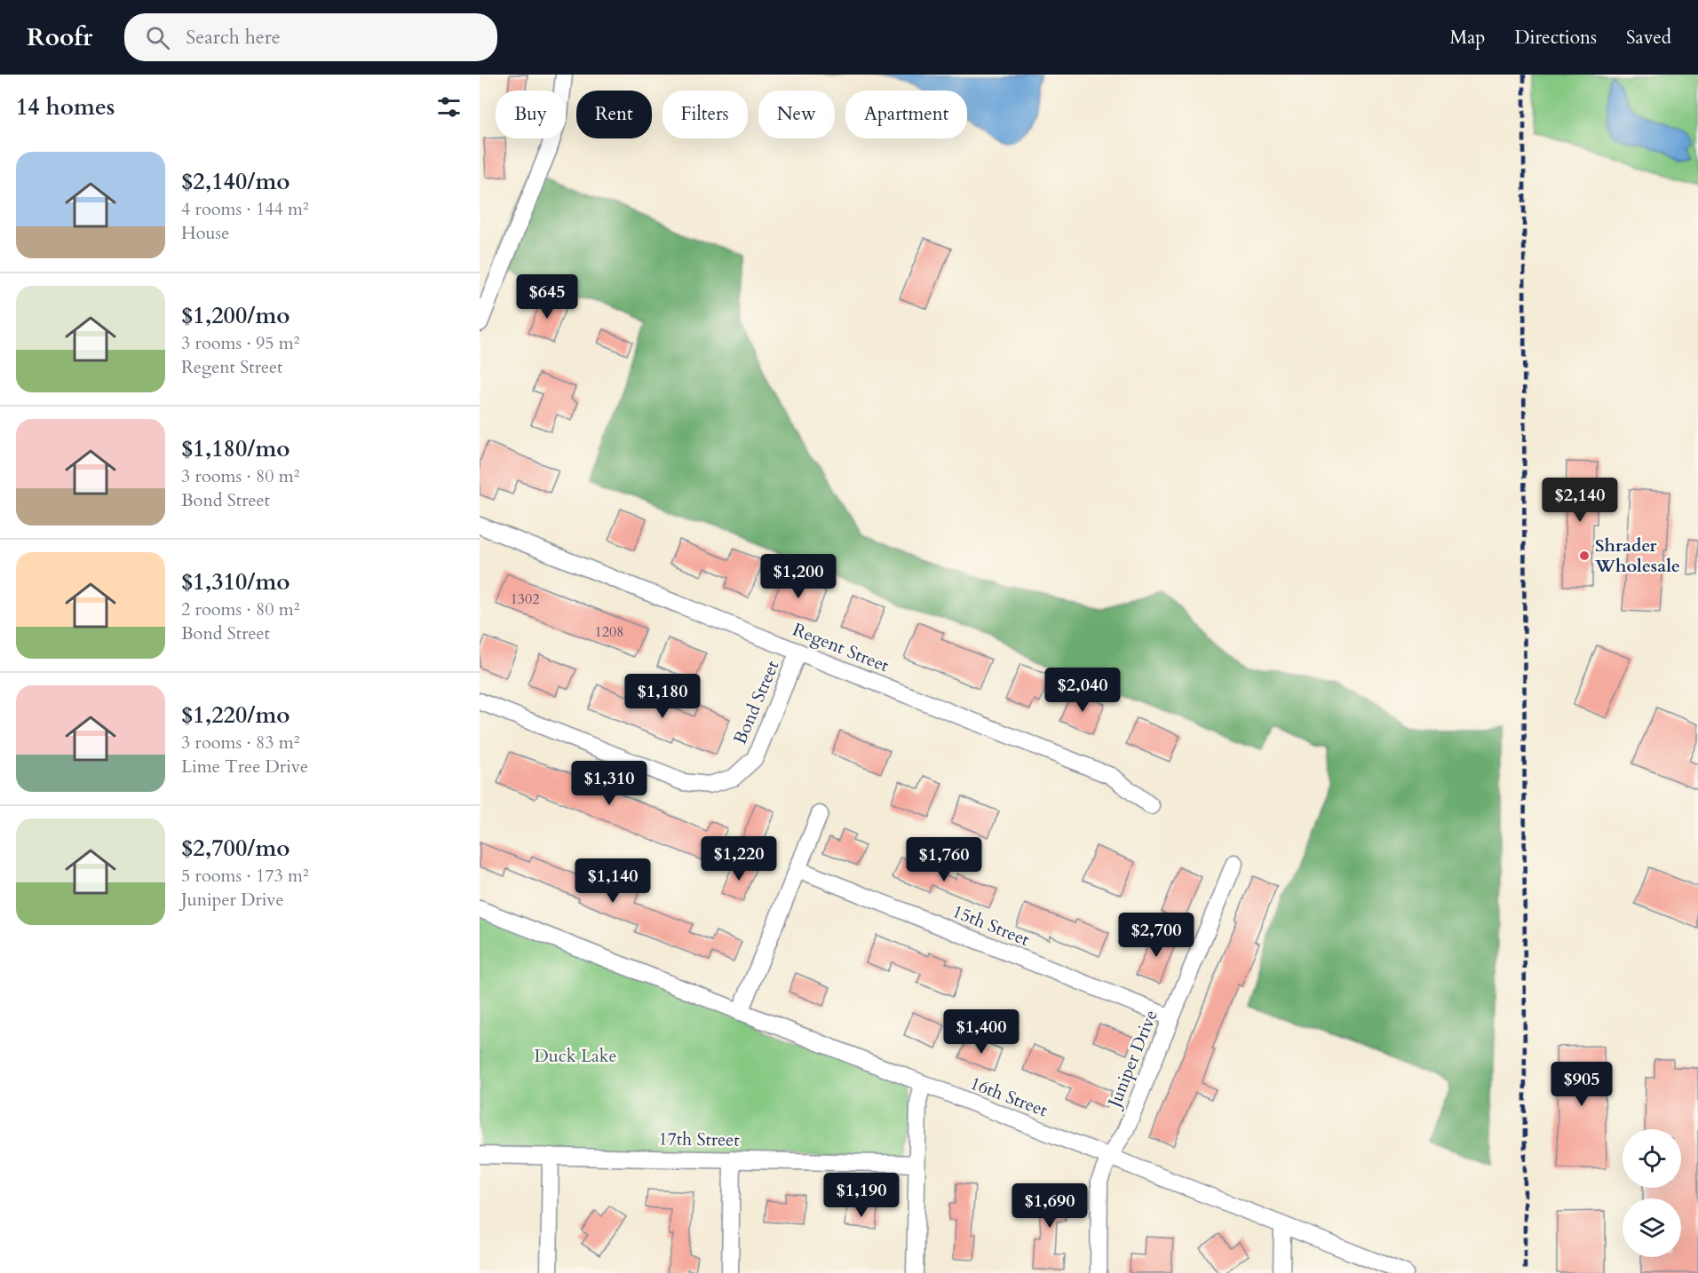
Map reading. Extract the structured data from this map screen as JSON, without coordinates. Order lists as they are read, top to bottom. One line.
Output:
{"streets":{"street":["Regent Street","Bond Street","15th Street","Juniper Drive","16th Street","17th Street"]},"crossings":[["Regent Street","Bond Street"],["15th Street","Juniper Drive"],["Juniper Drive","16th Street"]],"parks":["Duck Lake"],"places":["Shrader Wholesale"],"house_numbers":["1302","1208"],"page":{"header":"Roofr","search":"Search here","nav":["Map","Directions","Saved"],"heading":"14 homes","chip":["Buy","Rent","Filters","New","Apartment"],"list":[{"name":"$2,140/mo","note":"4 rooms · 144 m² · House"},{"name":"$1,200/mo","note":"3 rooms · 95 m² · Regent Street"},{"name":"$1,180/mo","note":"3 rooms · 80 m² · Bond Street"},{"name":"$1,310/mo","note":"2 rooms · 80 m² · Bond Street"},{"name":"$1,220/mo","note":"3 rooms · 83 m² · Lime Tree Drive"},{"name":"$2,700/mo","note":"5 rooms · 173 m² · Juniper Drive"}],"price":["$645","$2,140","$1,200","$2,040","$1,180","$1,310","$1,220","$1,760","$1,140","$2,700","$1,400","$905","$1,190","$1,690"]}}
